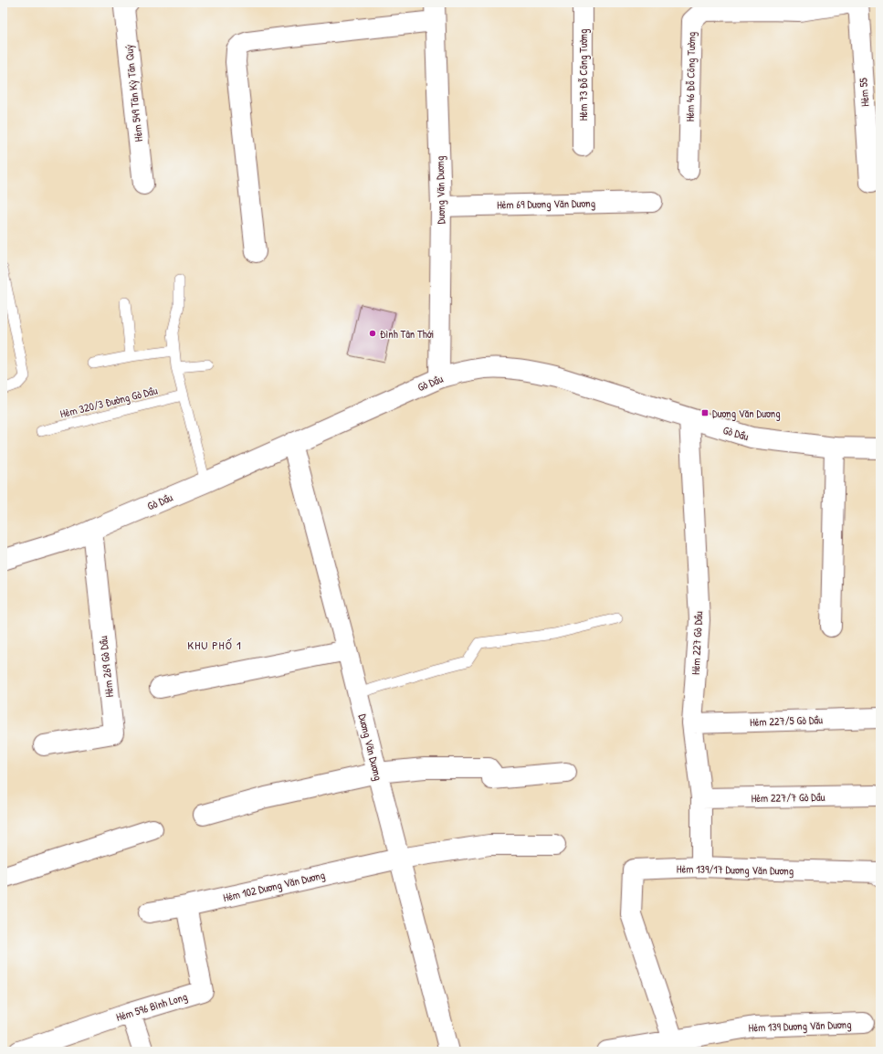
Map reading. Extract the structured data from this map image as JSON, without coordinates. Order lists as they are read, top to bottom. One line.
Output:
{"streets":{"street":["Hẻm 73 Đỗ Công Tường","Hẻm 46 Đỗ Công Tường","Hẻm 55","Hẻm 549 Tân Kỳ Tân Quý","Dương Văn Dương","Hẻm 69 Dương Văn Dương","Gò Dầu","Hẻm 227 Gò Dầu","Hẻm 269 Gò Dầu","Hẻm 227/5 Gò Dầu","Hẻm 227/7 Gò Dầu","Hẻm 139/17 Dương Văn Dương","Hẻm 102 Dương Văn Dương","Hẻm 596 Bình Long","Hẻm 139 Dương Văn Dương"],"lane":["Hẻm 320/3 Đường Gò Dầu"]},"crossings":[["Dương Văn Dương","Hẻm 69 Dương Văn Dương"],["Dương Văn Dương","Gò Dầu"],["Dương Văn Dương","Hẻm 102 Dương Văn Dương"],["Gò Dầu","Hẻm 227 Gò Dầu"],["Gò Dầu","Hẻm 269 Gò Dầu"],["Hẻm 227 Gò Dầu","Hẻm 227/5 Gò Dầu"],["Hẻm 227 Gò Dầu","Hẻm 227/7 Gò Dầu"],["Hẻm 227 Gò Dầu","Hẻm 139/17 Dương Văn Dương"],["Hẻm 139/17 Dương Văn Dương","Hẻm 139 Dương Văn Dương"],["Hẻm 102 Dương Văn Dương","Hẻm 596 Bình Long"]],"districts":["KHU PHỐ 1"],"places":{"other":["Đình Tân Thới"],"transit":["Dương Văn Dương"]}}
